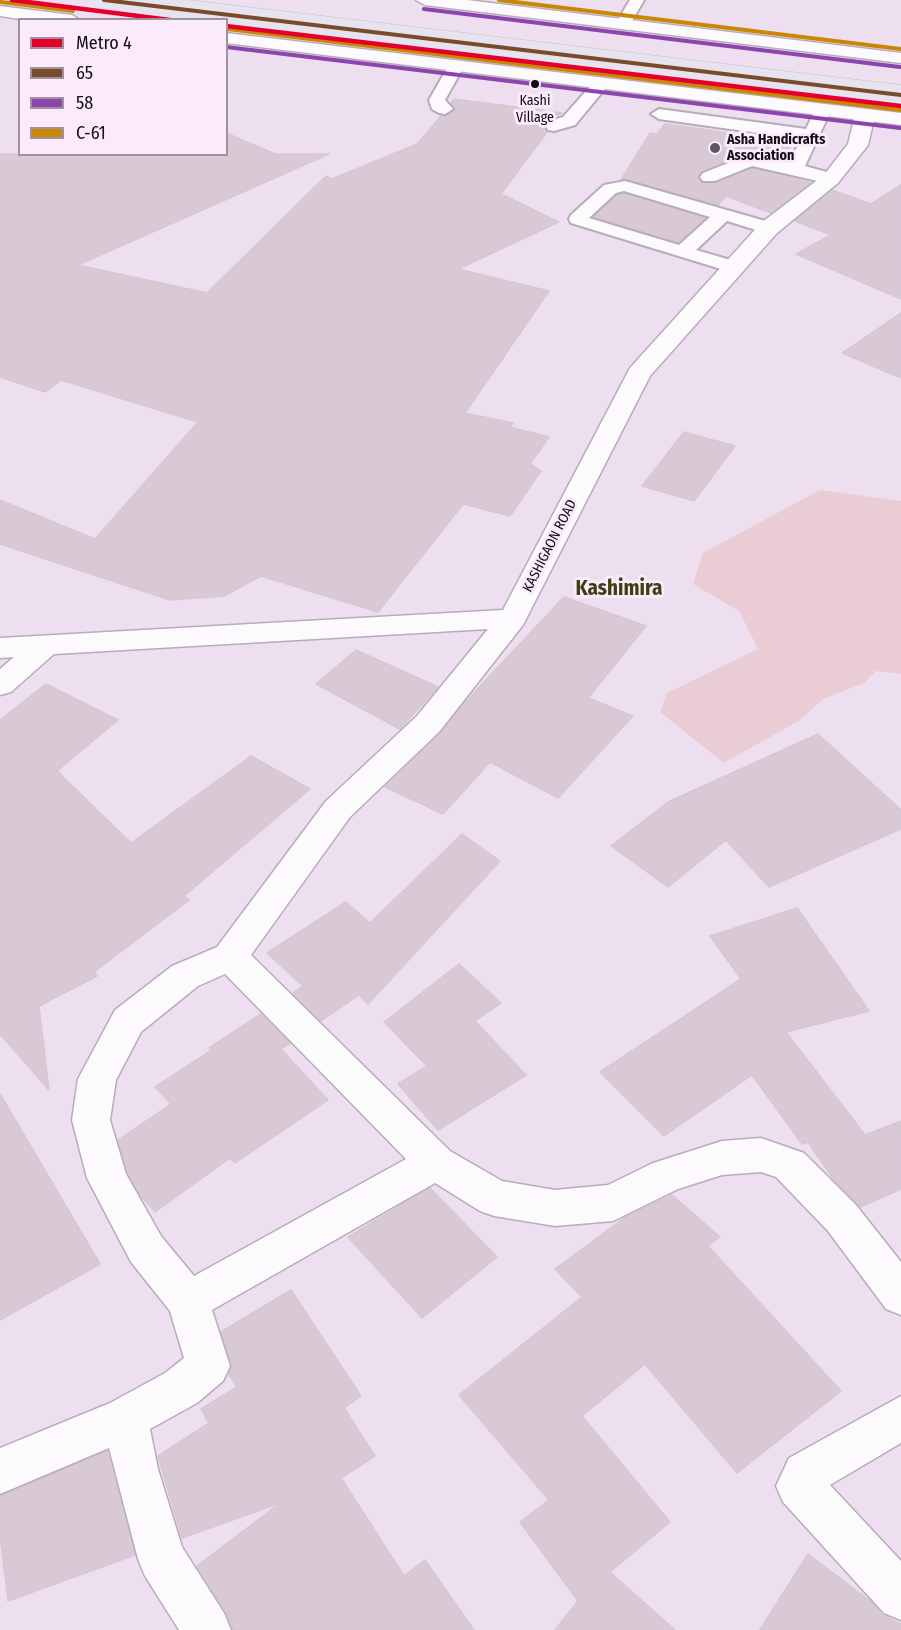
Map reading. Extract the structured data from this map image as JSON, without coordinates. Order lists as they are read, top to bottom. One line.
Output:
{"streets":{"street":["KASHIGAON ROAD"]},"districts":["Kashimira"],"places":["Kashi Village","Asha Handicrafts Association"],"lines":["metro line 4","transit line 65","transit line C-61","transit line 58"],"legend":["Metro 4","65","58","C-61"]}
